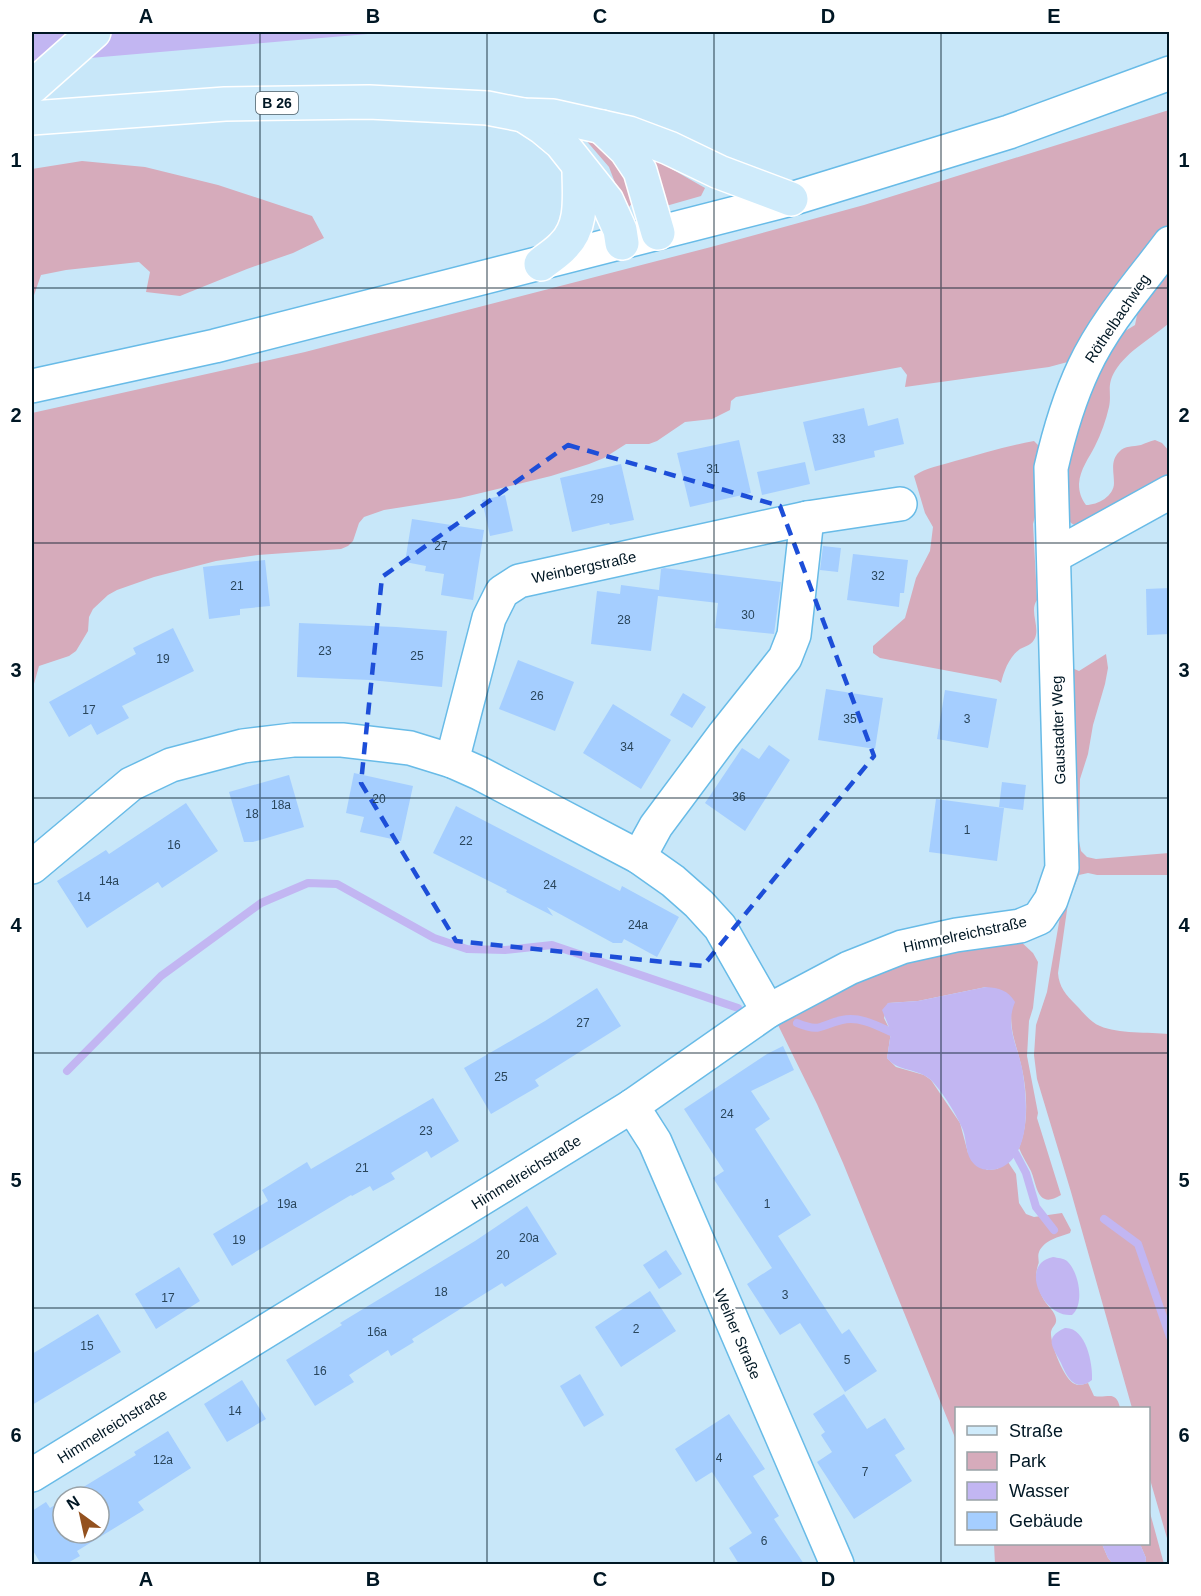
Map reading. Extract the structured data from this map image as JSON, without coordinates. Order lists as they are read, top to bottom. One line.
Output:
{"streets":{"main road":["B 26"],"street":["Röthelbachweg","Weinbergstraße","Gaustadter Weg","Himmelreichstraße","Weiher Straße"]},"crossings":[["Röthelbachweg","Gaustadter Weg"],["Gaustadter Weg","Himmelreichstraße"],["Himmelreichstraße","Weiher Straße"]],"house_numbers":["33","31","29","27","32","21","30","28","23","25","19","26","17","35","3","34","36","20","18a","18","1","22","16","14a","24","14","24a","27","25","24","23","21","19a","1","20a","19","20","18","3","17","2","16a","15","5","16","14","4","12a","7","6"],"legend":["Straße","Park","Wasser","Gebäude"],"north":"top left","grid":{"columns":["A","B","C","D","E"],"rows":["1","2","3","4","5","6"]}}
